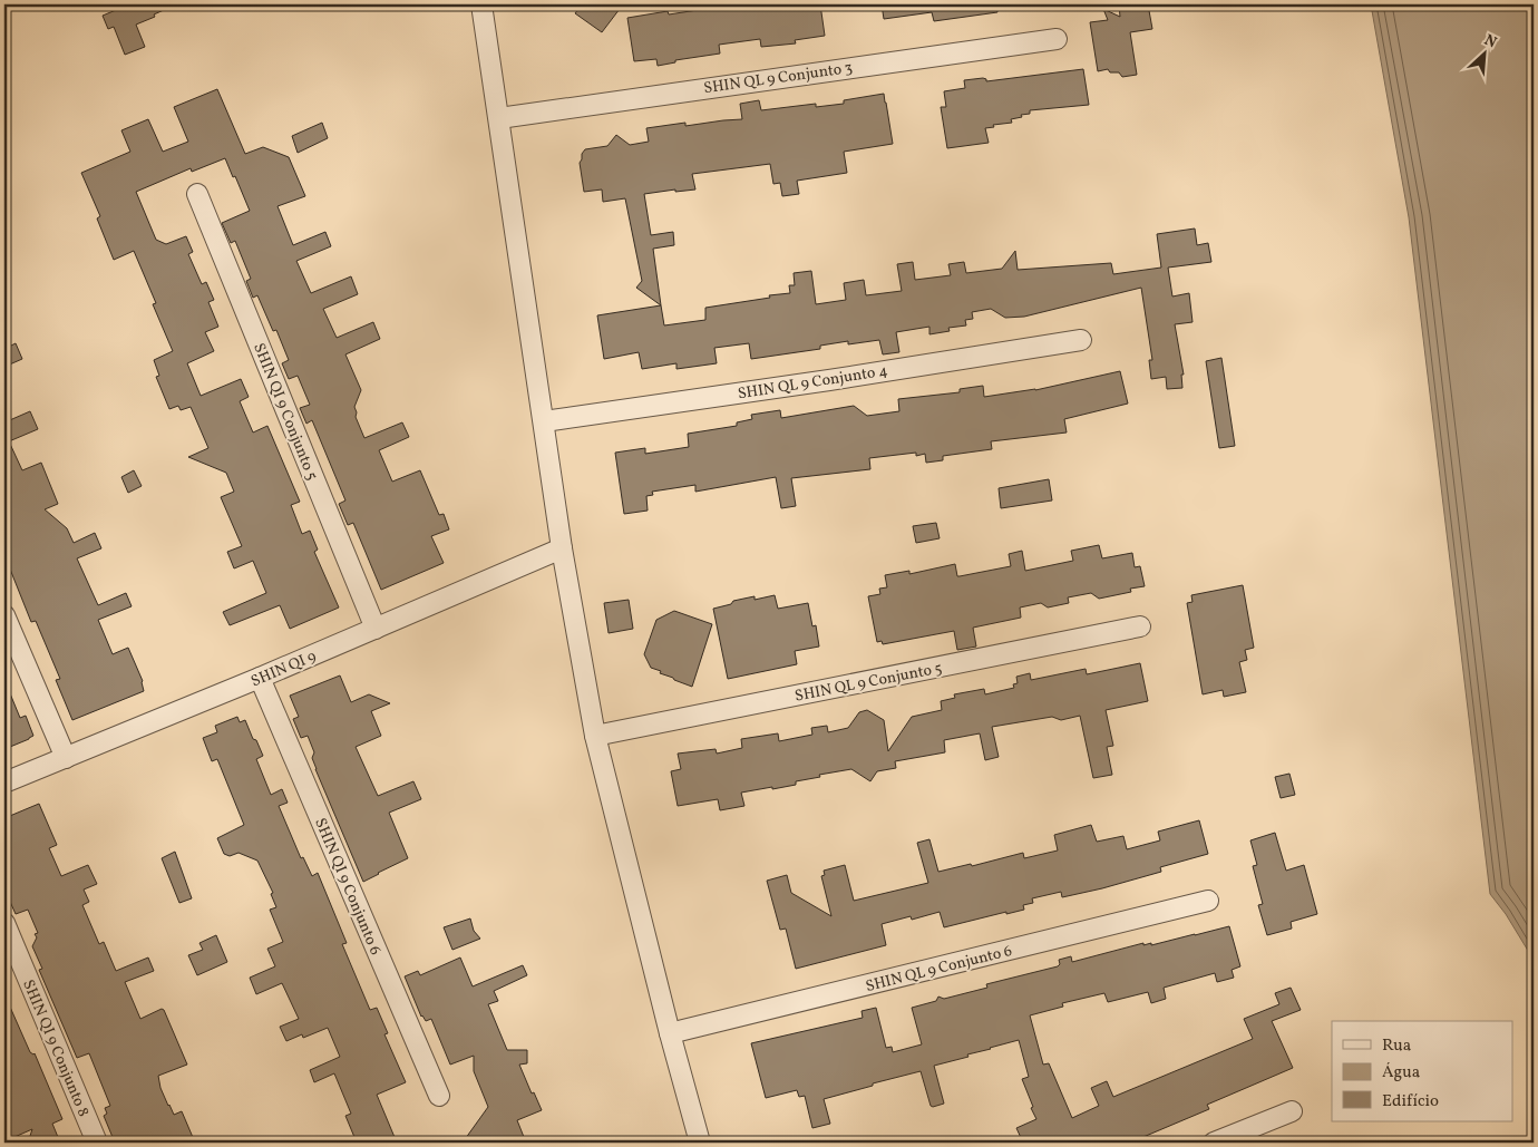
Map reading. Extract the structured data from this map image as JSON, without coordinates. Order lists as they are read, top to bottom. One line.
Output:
{"streets":{"street":["SHIN QL 9 Conjunto 3","SHIN QL 9 Conjunto 4","SHIN QI 9 Conjunto 5","SHIN QI 9","SHIN QL 9 Conjunto 5","SHIN QI 9 Conjunto 6","SHIN QL 9 Conjunto 6","SHIN QI 9 Conjunto 8"]},"crossings":[["SHIN QI 9 Conjunto 5","SHIN QI 9"],["SHIN QI 9","SHIN QI 9 Conjunto 6"]],"legend":["Rua","Água","Edifício"],"north":"top right"}
